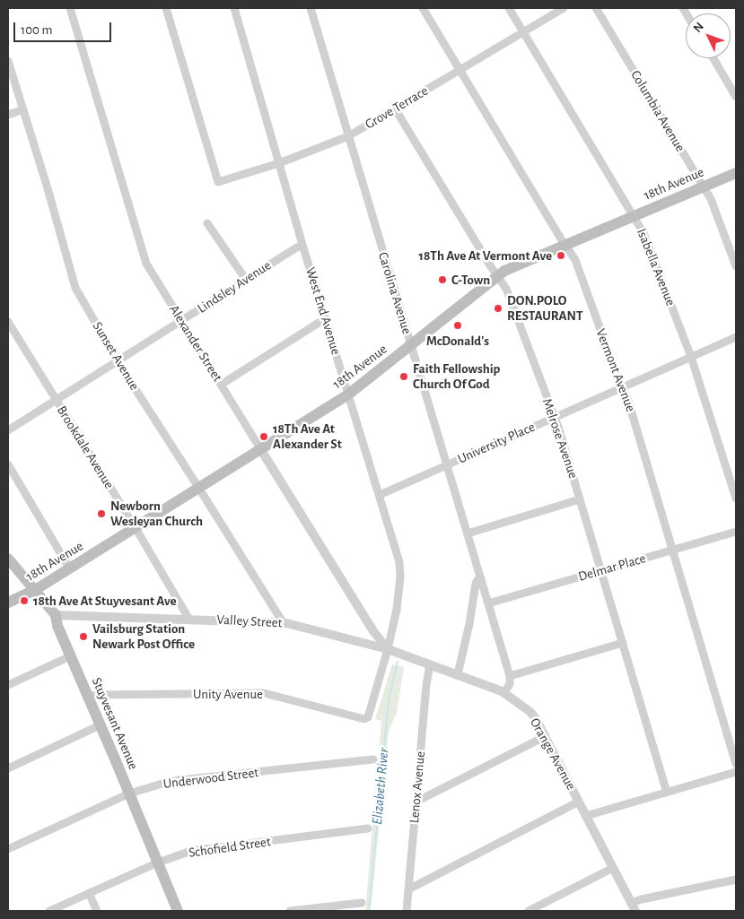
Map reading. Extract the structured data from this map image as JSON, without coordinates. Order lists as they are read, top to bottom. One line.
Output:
{"streets":{"main road":["18th Avenue","Stuyvesant Avenue"],"street":["Grove Terrace","Columbia Avenue","Isabella Avenue","Lindsley Avenue","Carolina Avenue","West End Avenue","Alexander Street","Sunset Avenue","Vermont Avenue","Melrose Avenue","University Place","Brookdale Avenue","Delmar Place","Valley Street","Unity Avenue","Orange Avenue","Underwood Street","Lenox Avenue","Schofield Street"]},"crossings":[["Grove Terrace","Isabella Avenue"],["Grove Terrace","Carolina Avenue"],["Grove Terrace","West End Avenue"],["Grove Terrace","Vermont Avenue"],["Grove Terrace","Melrose Avenue"],["Columbia Avenue","18th Avenue"],["18th Avenue","Isabella Avenue"],["18th Avenue","Carolina Avenue"],["18th Avenue","West End Avenue"],["18th Avenue","Alexander Street"],["18th Avenue","Sunset Avenue"],["18th Avenue","Vermont Avenue"],["18th Avenue","Melrose Avenue"],["18th Avenue","Brookdale Avenue"],["18th Avenue","Stuyvesant Avenue"],["Isabella Avenue","University Place"],["Lindsley Avenue","West End Avenue"],["Lindsley Avenue","Alexander Street"],["Lindsley Avenue","Sunset Avenue"],["Lindsley Avenue","Brookdale Avenue"],["Carolina Avenue","University Place"],["Carolina Avenue","Delmar Place"],["West End Avenue","Alexander Street"],["West End Avenue","University Place"],["West End Avenue","Valley Street"],["West End Avenue","Unity Avenue"],["West End Avenue","Orange Avenue"],["Alexander Street","Valley Street"],["Alexander Street","Orange Avenue"],["Sunset Avenue","Valley Street"],["Vermont Avenue","University Place"],["Vermont Avenue","Delmar Place"],["Melrose Avenue","University Place"],["Melrose Avenue","Delmar Place"],["Brookdale Avenue","Valley Street"],["Valley Street","Stuyvesant Avenue"],["Valley Street","Orange Avenue"],["Unity Avenue","Stuyvesant Avenue"],["Stuyvesant Avenue","Underwood Street"],["Stuyvesant Avenue","Schofield Street"],["Orange Avenue","Lenox Avenue"]],"water":["Elizabeth River"],"places":["18Th Ave At Vermont Ave","C-Town","DON.POLO RESTAURANT","McDonald's","Faith Fellowship Church Of God","18Th Ave At Alexander St","Newborn Wesleyan Church","18th Ave At Stuyvesant Ave","Vailsburg Station Newark Post Office"],"scale_bar":"100 m","north":"top left"}
